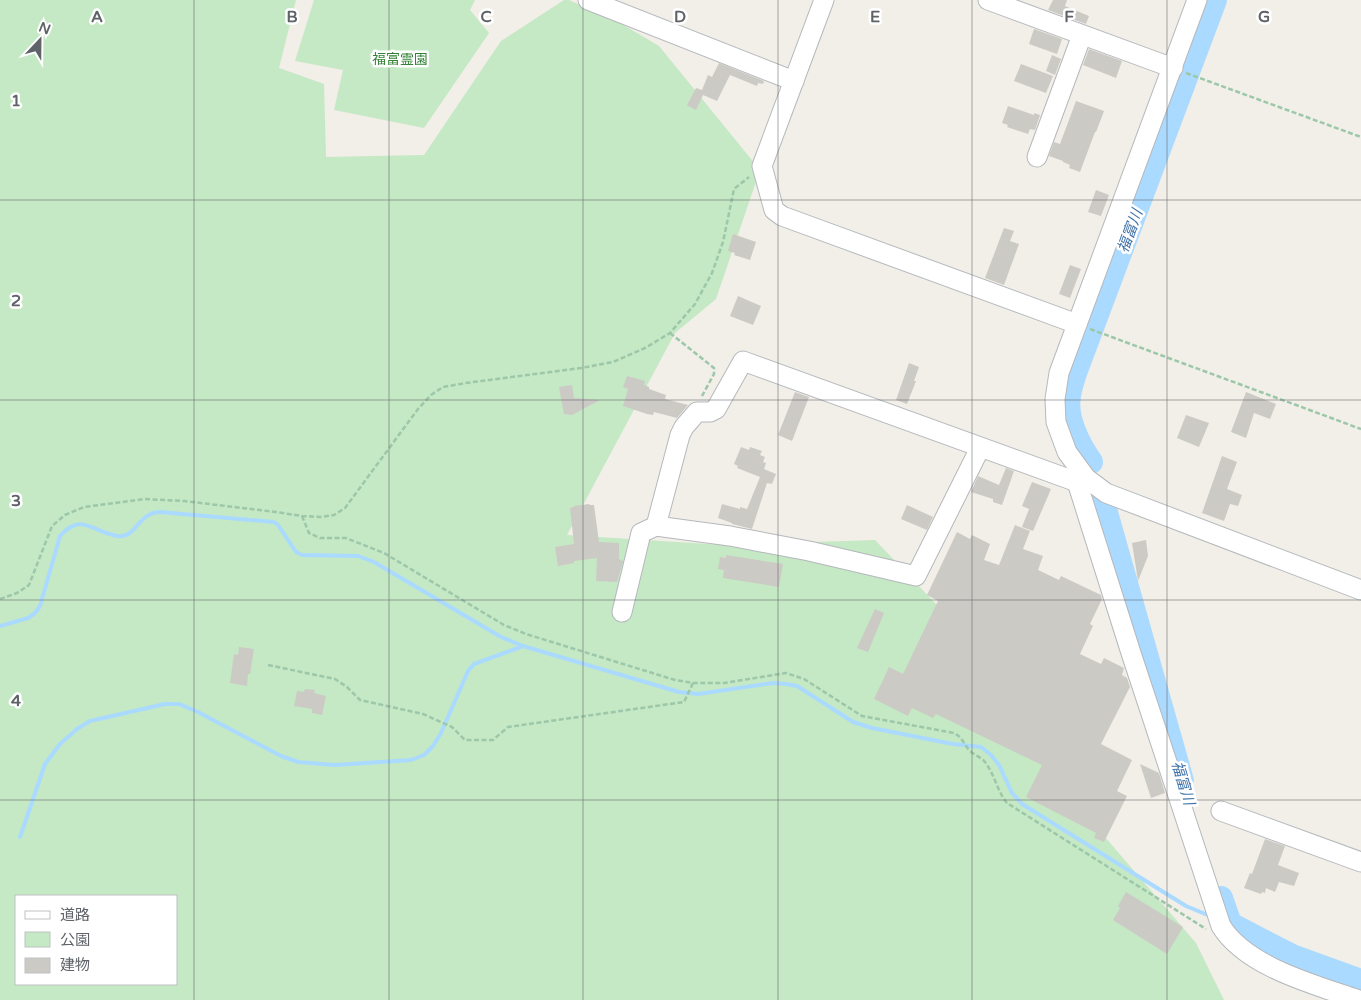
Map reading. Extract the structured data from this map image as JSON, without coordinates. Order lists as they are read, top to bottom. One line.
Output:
{"water":["福富川"],"parks":["福富霊園"],"legend":["道路","公園","建物"],"north":"top","grid":{"columns":["A","B","C","D","E","F","G"],"rows":["1","2","3","4"]}}
